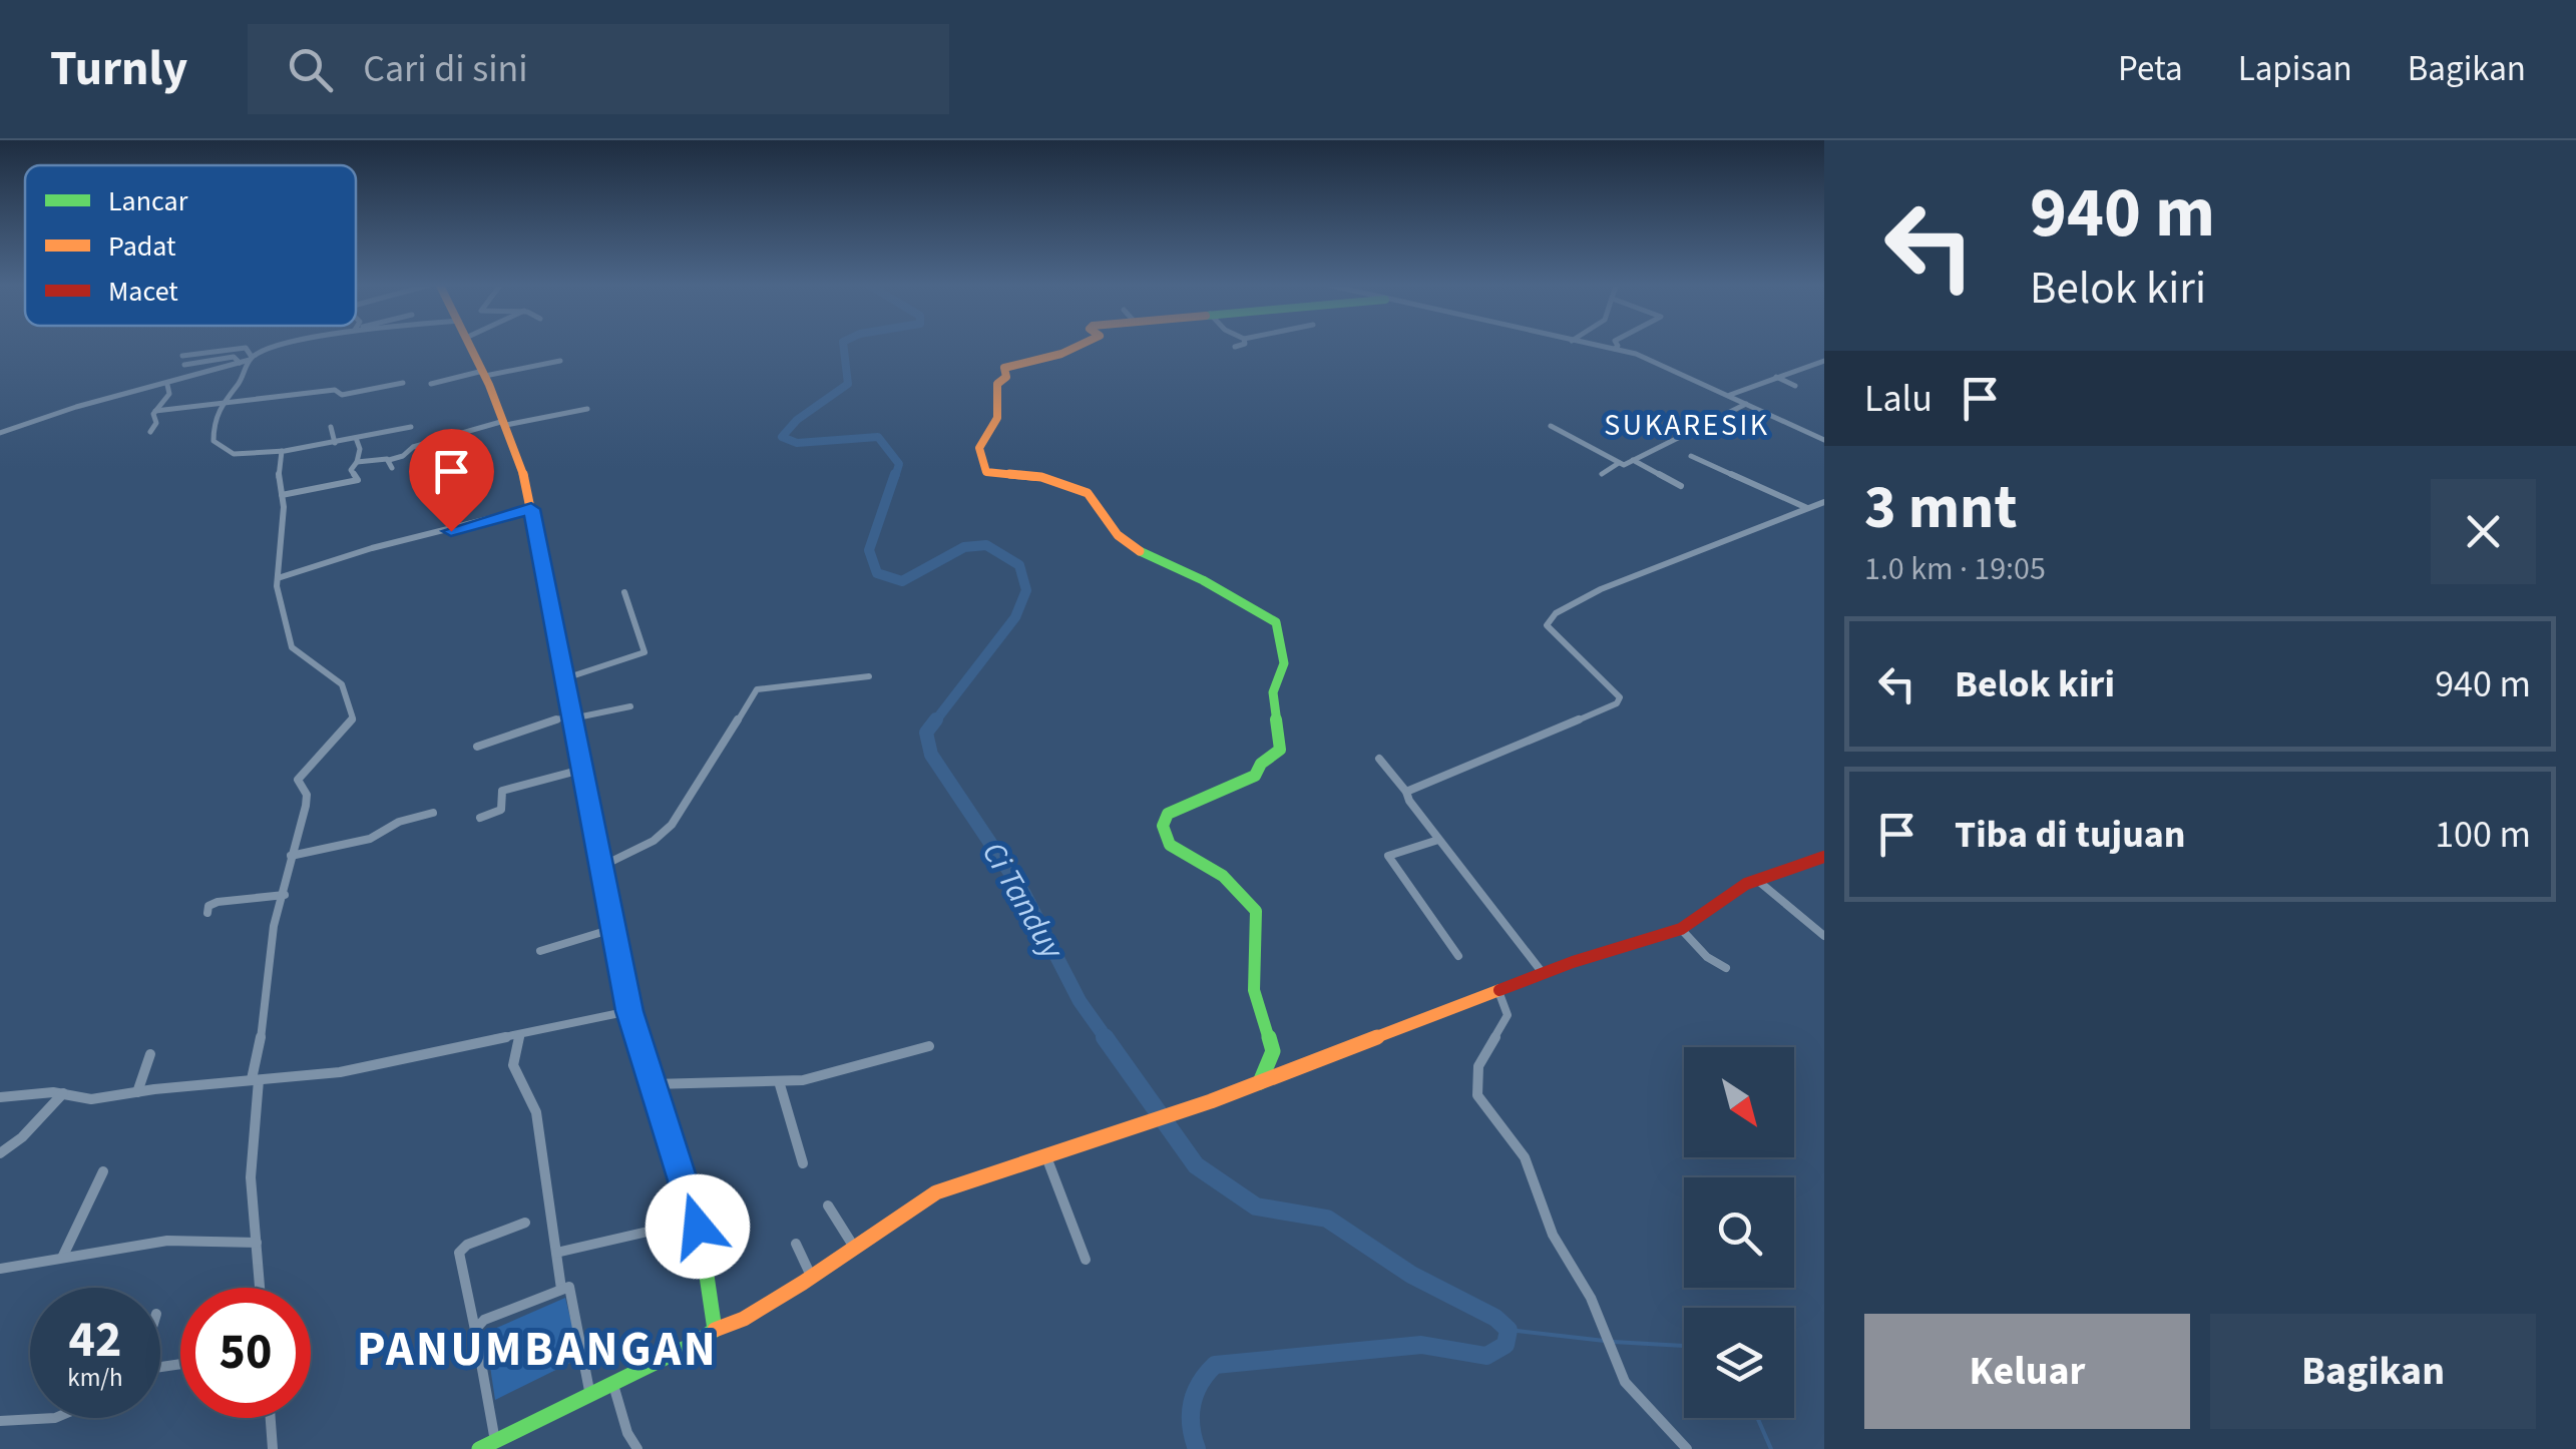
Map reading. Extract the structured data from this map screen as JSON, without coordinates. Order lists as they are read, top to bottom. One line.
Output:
{"districts":["SUKARESIK","PANUMBANGAN"],"water":["Ci Tanduy"],"legend":["Lancar","Padat","Macet"],"north":"bottom right","page":{"header":"Turnly","search":"Cari di sini","nav":["Peta","Lapisan","Bagikan"],"turn":["940 m","Belok kiri"],"then":"Lalu","heading":["3 mnt","1.0 km · 19:05"],"list":[{"name":"Belok kiri","value":"940 m"},{"name":"Tiba di tujuan","value":"100 m"}],"speed":"42 km/h","limit":"50","buttons":["Keluar","Bagikan"]}}
